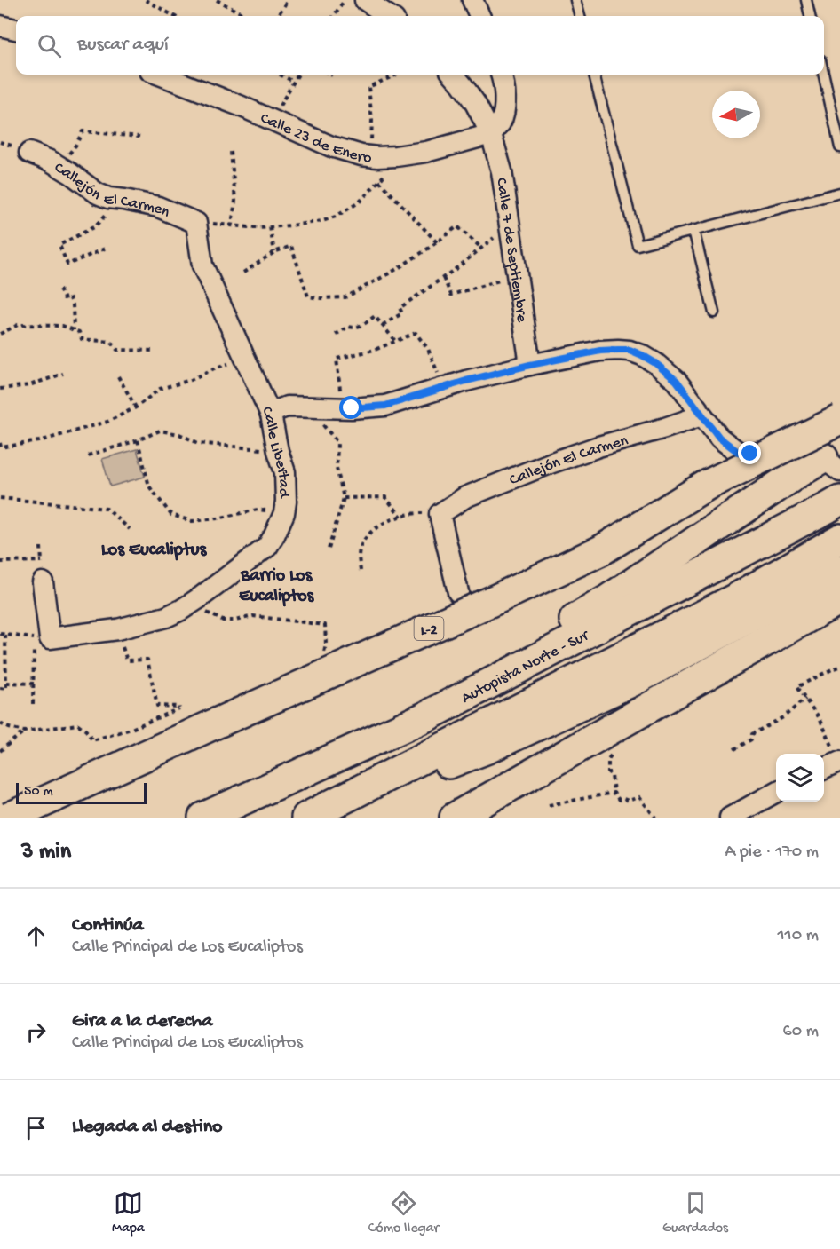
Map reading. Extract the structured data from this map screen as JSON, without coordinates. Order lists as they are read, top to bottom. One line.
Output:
{"streets":{"highway":["L-2","Autopista Norte - Sur"],"street":["Calle 23 de Enero","Callejón El Carmen","Calle 7 de Septiembre","Calle Libertad"]},"crossings":[["Calle 23 de Enero","Calle 7 de Septiembre"],["Callejón El Carmen","Calle Libertad"]],"districts":["Los Eucaliptus","Barrio Los Eucaliptos"],"scale_bar":"50 m","north":"left","page":{"search":"Buscar aquí","scale":"50 m","heading":["3 min","A pie · 170 m"],"list":[["Continúa","Calle Principal de Los Eucaliptos","110 m"],["Gira a la derecha","Calle Principal de Los Eucaliptos","60 m"],"Llegada al destino"],"nav":["Mapa","Cómo llegar","Guardados"]}}
